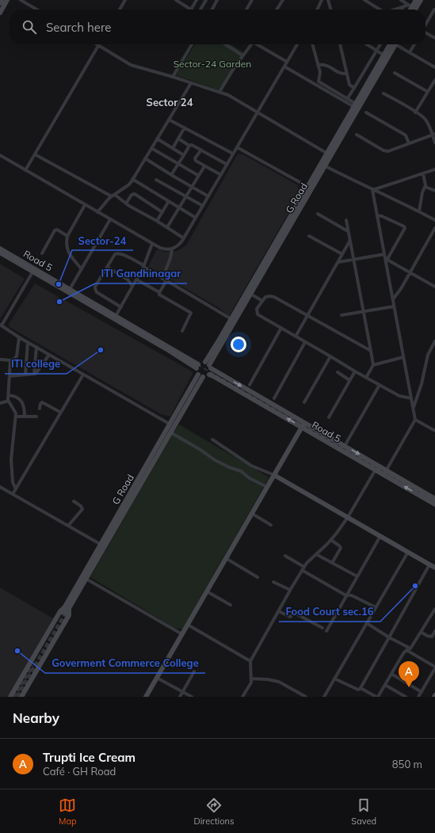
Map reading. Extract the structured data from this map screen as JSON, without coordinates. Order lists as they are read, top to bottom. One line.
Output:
{"streets":{"street":["G Road","Road 5"]},"crossings":[["G Road","Road 5"]],"districts":["Sector 24"],"parks":["Sector-24 Garden"],"places":["Sector-24","ITI Gandhinagar","ITI college","Food Court sec.16","Goverment Commerce College"],"page":{"search":"Search here","pins":"A","heading":"Nearby","list":[{"mark":"A","name":"Trupti Ice Cream","note":"Café · GH Road","value":"850 m"}],"nav":["Map","Directions","Saved"]}}
